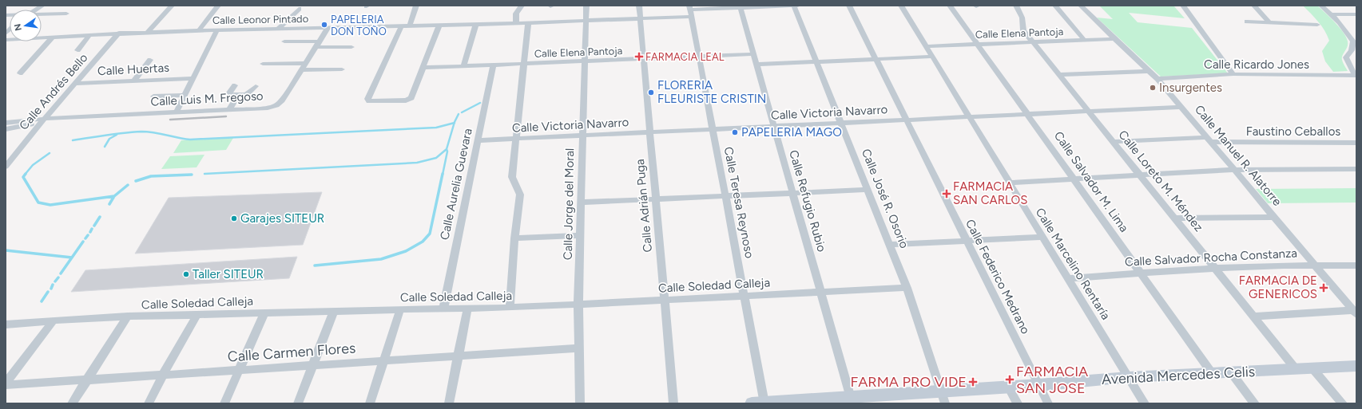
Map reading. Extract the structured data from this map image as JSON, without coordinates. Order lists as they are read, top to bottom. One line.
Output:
{"streets":{"main road":["Avenida Mercedes Celis"],"street":["Calle Leonor Pintado","Calle Elena Pantoja","Calle Ricardo Jones","Calle Huertas","Calle Andrés Bello","Calle Luis M. Fregoso","Calle Victoria Navarro","Faustino Ceballos","Calle Manuel R. Alatorre","Calle Loreto M. Méndez","Calle Salvador M. Lima","Calle Aurelia Guevara","Calle José R. Osorio","Calle Refugio Rubio","Calle Teresa Reynoso","Calle Jorge del Moral","Calle Adrián Puga","Calle Salvador Rocha Constanza","Calle Marcelino Rentaría","Calle Federico Medrano","Calle Soledad Calleja","Calle Carmen Flores"]},"crossings":[["Calle Leonor Pintado","Calle Andrés Bello"],["Calle Leonor Pintado","Calle Luis M. Fregoso"],["Calle Leonor Pintado","Calle José R. Osorio"],["Calle Leonor Pintado","Calle Refugio Rubio"],["Calle Leonor Pintado","Calle Teresa Reynoso"],["Calle Leonor Pintado","Calle Jorge del Moral"],["Calle Leonor Pintado","Calle Adrián Puga"],["Calle Elena Pantoja","Calle Manuel R. Alatorre"],["Calle Elena Pantoja","Calle Loreto M. Méndez"],["Calle Elena Pantoja","Calle Salvador M. Lima"],["Calle Elena Pantoja","Calle Aurelia Guevara"],["Calle Elena Pantoja","Calle Refugio Rubio"],["Calle Elena Pantoja","Calle Teresa Reynoso"],["Calle Elena Pantoja","Calle Jorge del Moral"],["Calle Elena Pantoja","Calle Adrián Puga"],["Calle Elena Pantoja","Calle Marcelino Rentaría"],["Calle Ricardo Jones","Calle Manuel R. Alatorre"],["Calle Huertas","Calle Andrés Bello"],["Calle Andrés Bello","Calle Luis M. Fregoso"],["Calle Victoria Navarro","Calle Manuel R. Alatorre"],["Calle Victoria Navarro","Calle Loreto M. Méndez"],["Calle Victoria Navarro","Calle Salvador M. Lima"],["Calle Victoria Navarro","Calle Aurelia Guevara"],["Calle Victoria Navarro","Calle José R. Osorio"],["Calle Victoria Navarro","Calle Refugio Rubio"],["Calle Victoria Navarro","Calle Teresa Reynoso"],["Calle Victoria Navarro","Calle Jorge del Moral"],["Calle Victoria Navarro","Calle Adrián Puga"],["Calle Victoria Navarro","Calle Marcelino Rentaría"],["Calle Victoria Navarro","Calle Federico Medrano"],["Faustino Ceballos","Calle Manuel R. Alatorre"],["Faustino Ceballos","Calle Loreto M. Méndez"],["Calle Manuel R. Alatorre","Calle Salvador Rocha Constanza"],["Calle Loreto M. Méndez","Calle Salvador Rocha Constanza"],["Calle Loreto M. Méndez","Avenida Mercedes Celis"],["Calle Salvador M. Lima","Calle Salvador Rocha Constanza"],["Calle Salvador M. Lima","Avenida Mercedes Celis"],["Calle Aurelia Guevara","Calle Soledad Calleja"],["Calle José R. Osorio","Calle Soledad Calleja"],["Calle José R. Osorio","Avenida Mercedes Celis"],["Calle Refugio Rubio","Calle Soledad Calleja"],["Calle Refugio Rubio","Avenida Mercedes Celis"],["Calle Teresa Reynoso","Calle Soledad Calleja"],["Calle Teresa Reynoso","Avenida Mercedes Celis"],["Calle Jorge del Moral","Calle Soledad Calleja"],["Calle Jorge del Moral","Calle Carmen Flores"],["Calle Adrián Puga","Calle Soledad Calleja"],["Calle Salvador Rocha Constanza","Calle Marcelino Rentaría"],["Calle Marcelino Rentaría","Avenida Mercedes Celis"],["Calle Federico Medrano","Avenida Mercedes Celis"]],"places":{"other":["PAPELERIA DON TOÑO","Insurgentes","FLORERIA FLEURISTE CRISTIN","PAPELERIA MAGO","Garajes SITEUR","Taller SITEUR"],"health":["FARMACIA LEAL","FARMACIA SAN CARLOS","FARMACIA DE GENERICOS","FARMACIA SAN JOSE","FARMA PRO VIDE"]},"north":"left"}
